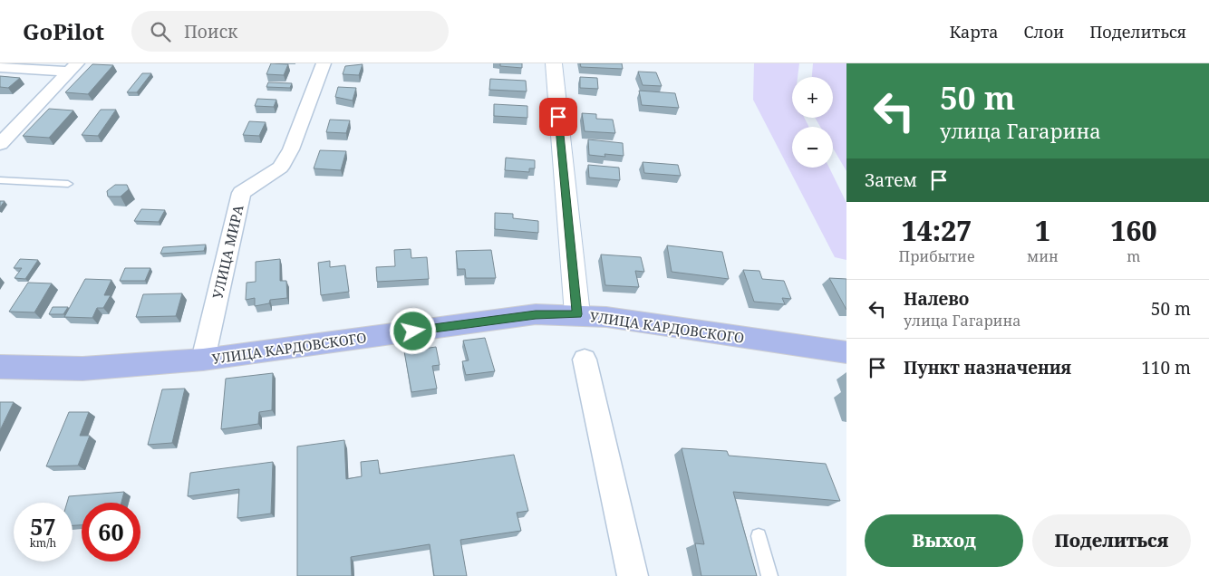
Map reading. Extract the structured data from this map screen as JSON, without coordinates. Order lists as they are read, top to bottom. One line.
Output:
{"streets":{"main road":["УЛИЦА КАРДОВСКОГО"],"street":["УЛИЦА МИРА"]},"crossings":[["УЛИЦА МИРА","УЛИЦА КАРДОВСКОГО"]],"page":{"header":"GoPilot","search":"Поиск","nav":["Карта","Слои","Поделиться"],"turn":["50 m","улица Гагарина"],"map_buttons":["+","−"],"then":"Затем","eta":["14:27","Прибытие","1","мин","160","m"],"list":[{"name":"Налево","note":"улица Гагарина","value":"50 m"},{"name":"Пункт назначения","value":"110 m"}],"speed":"57 km/h","limit":"60","buttons":["Выход","Поделиться"]}}
